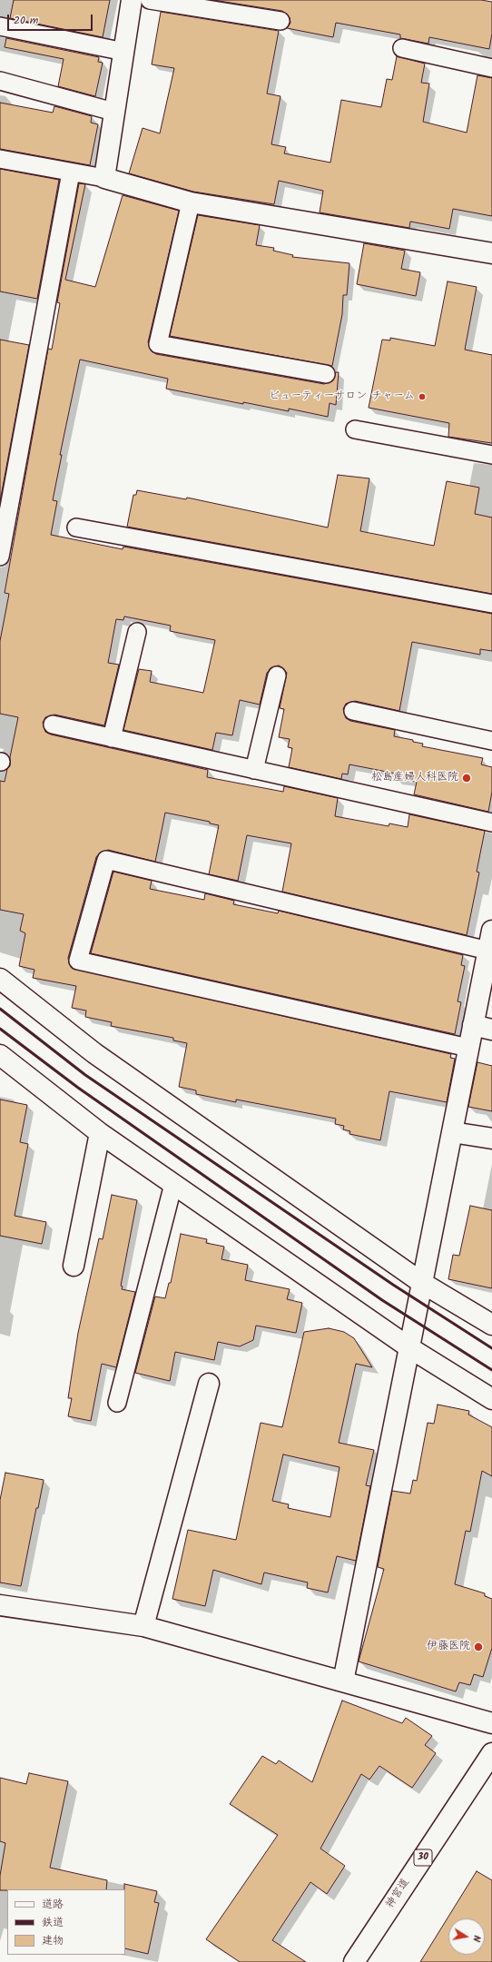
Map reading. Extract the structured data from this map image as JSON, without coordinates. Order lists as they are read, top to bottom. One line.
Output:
{"streets":{"street":["30","神宮道"]},"places":["ビューティーサロン チャーム","松島産婦人科医院","伊藤医院"],"legend":["道路","鉄道","建物"],"scale_bar":"20 m","north":"right"}
